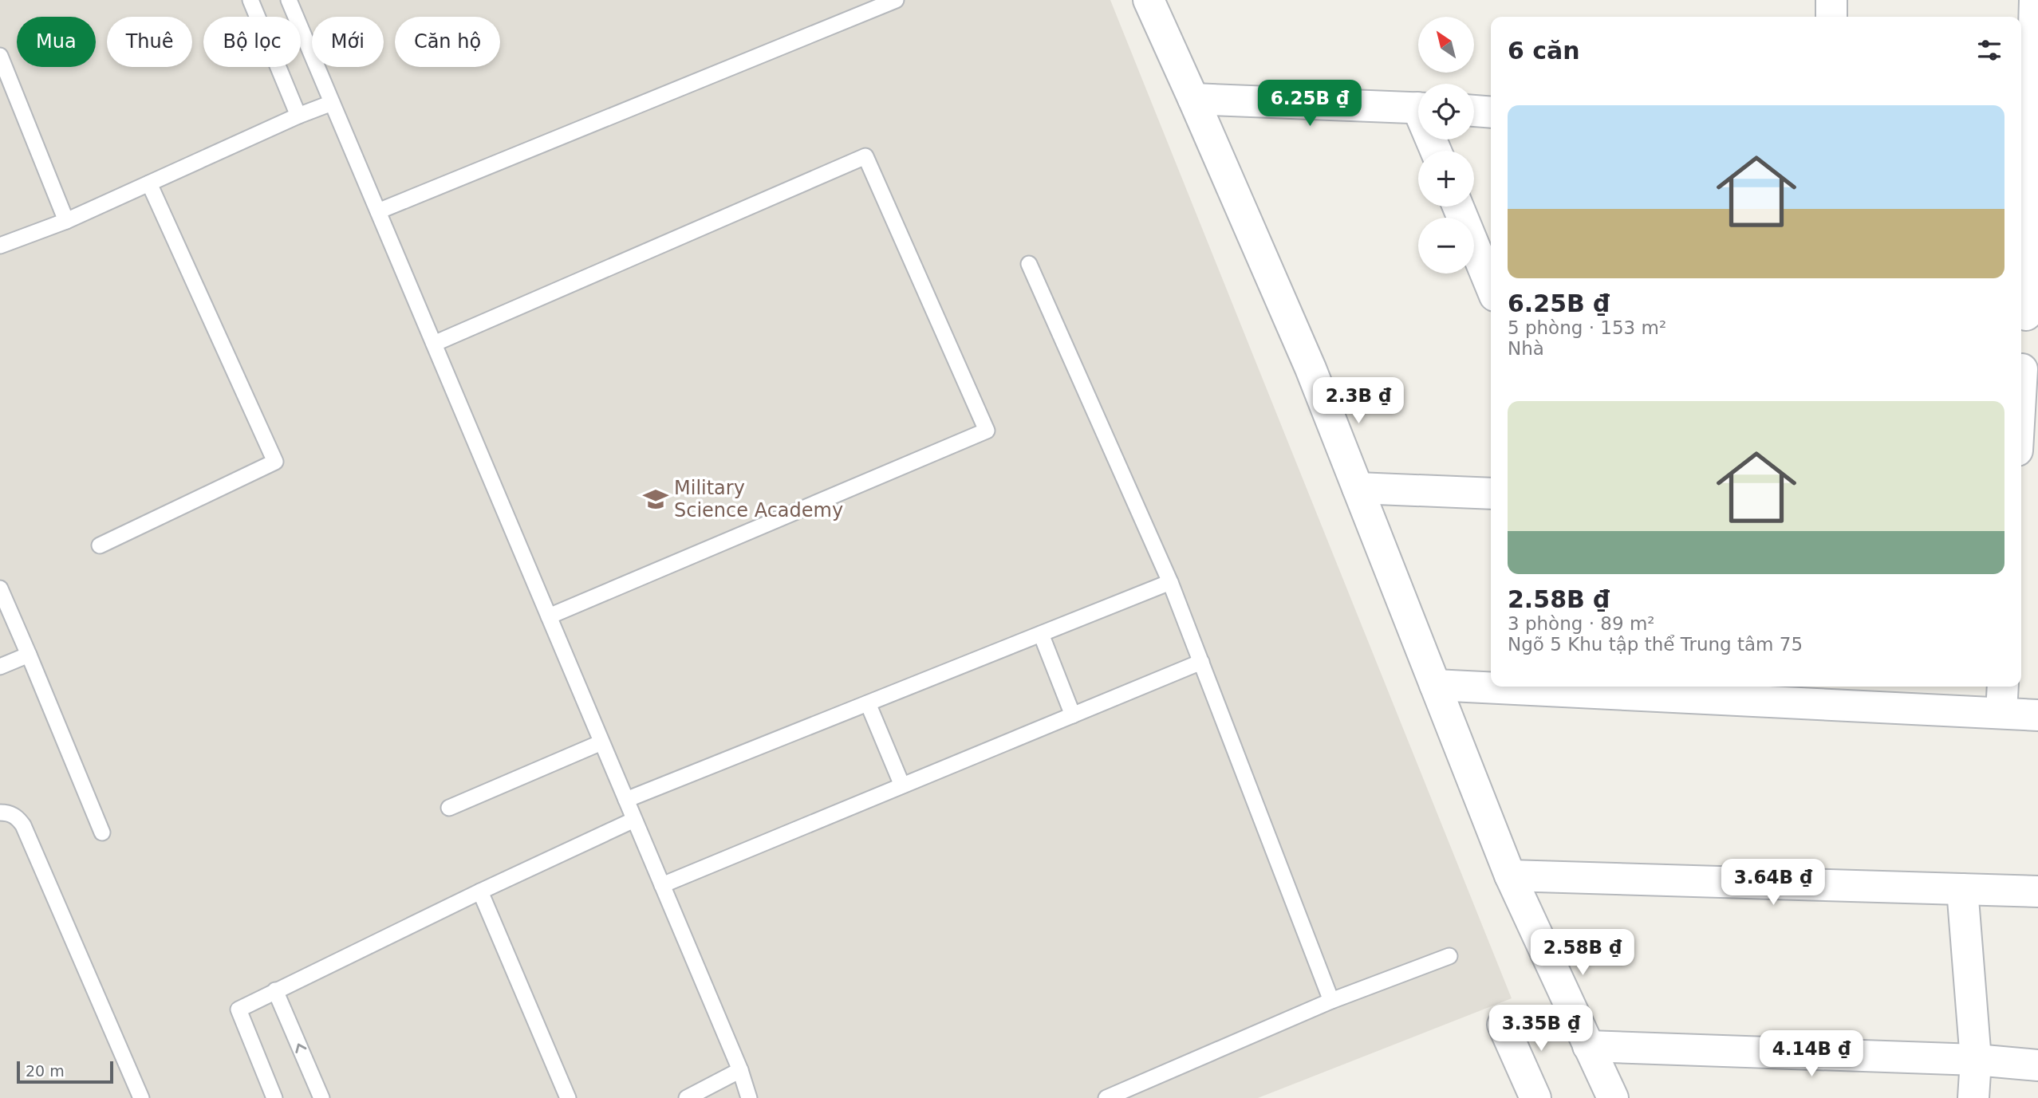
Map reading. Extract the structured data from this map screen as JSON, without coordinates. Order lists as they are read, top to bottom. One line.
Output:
{"places":{"school or university":["Military Science Academy"]},"scale_bar":"20 m","north":"top left","page":{"map_buttons":["+","−"],"chip":["Mua","Thuê","Bộ lọc","Mới","Căn hộ"],"heading":"6 căn","price":["6.25B ₫","2.3B ₫","3.64B ₫","2.58B ₫","3.35B ₫","4.14B ₫"],"list":[{"name":"6.25B ₫","note":"5 phòng · 153 m² · Nhà"},{"name":"2.58B ₫","note":"3 phòng · 89 m² · Ngõ 5 Khu tập thể Trung tâm 75"}],"scale":"20 m"}}
